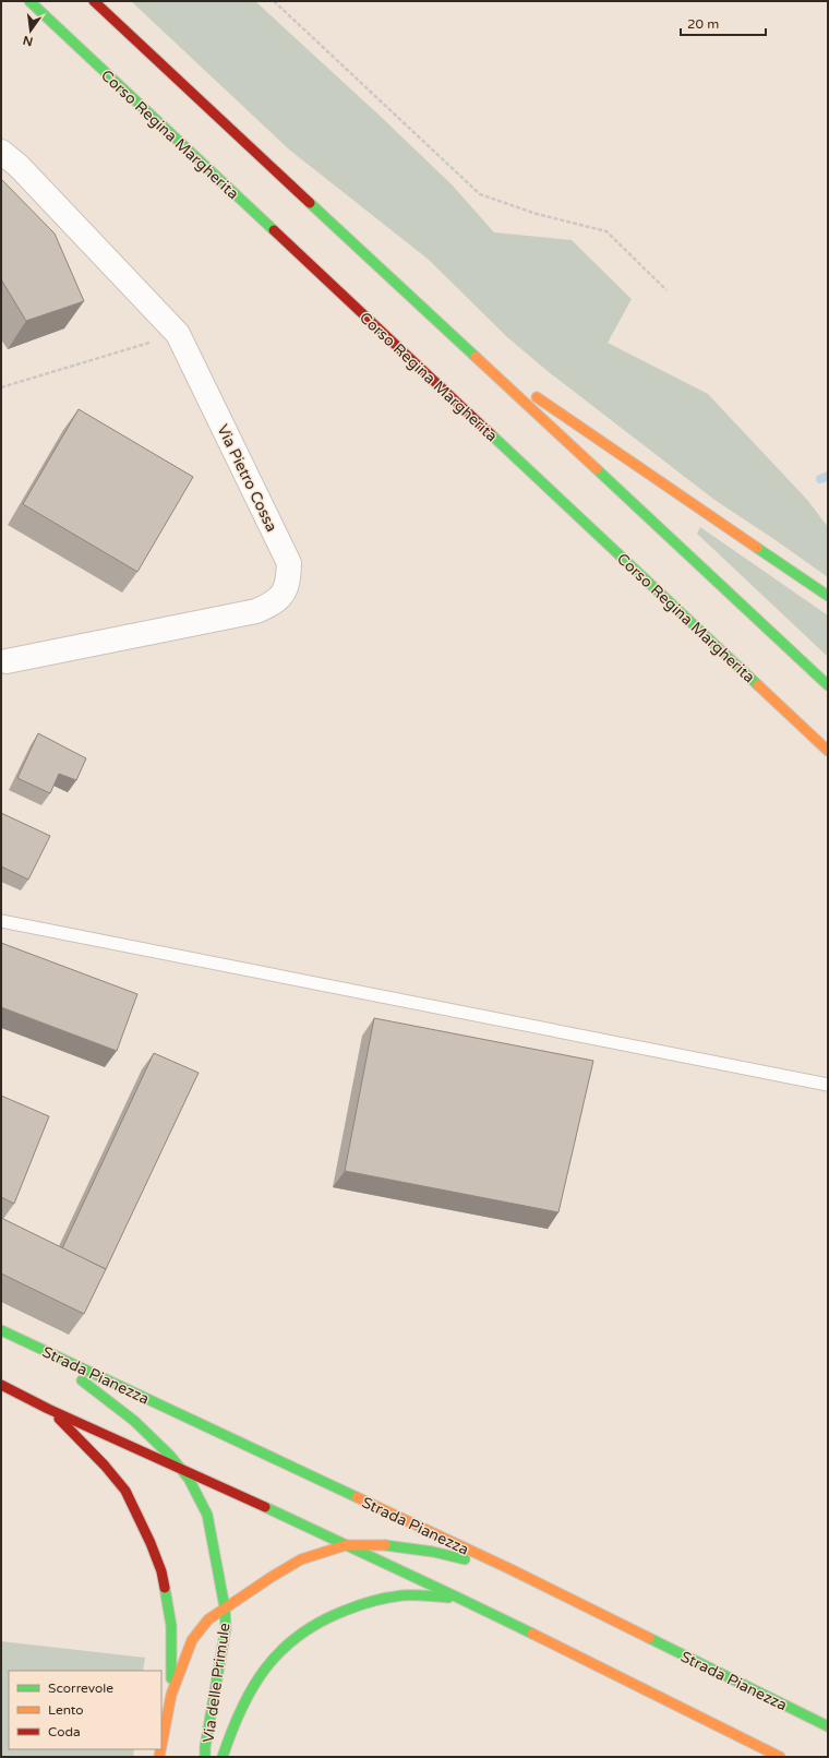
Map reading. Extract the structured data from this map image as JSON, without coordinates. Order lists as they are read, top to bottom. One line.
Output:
{"streets":{"main road":["Corso Regina Margherita","Strada Pianezza","Via delle Primule"],"street":["Via Pietro Cossa"]},"crossings":[["Strada Pianezza","Via delle Primule"]],"legend":["Scorrevole","Lento","Coda"],"scale_bar":"20 m","north":"bottom"}
